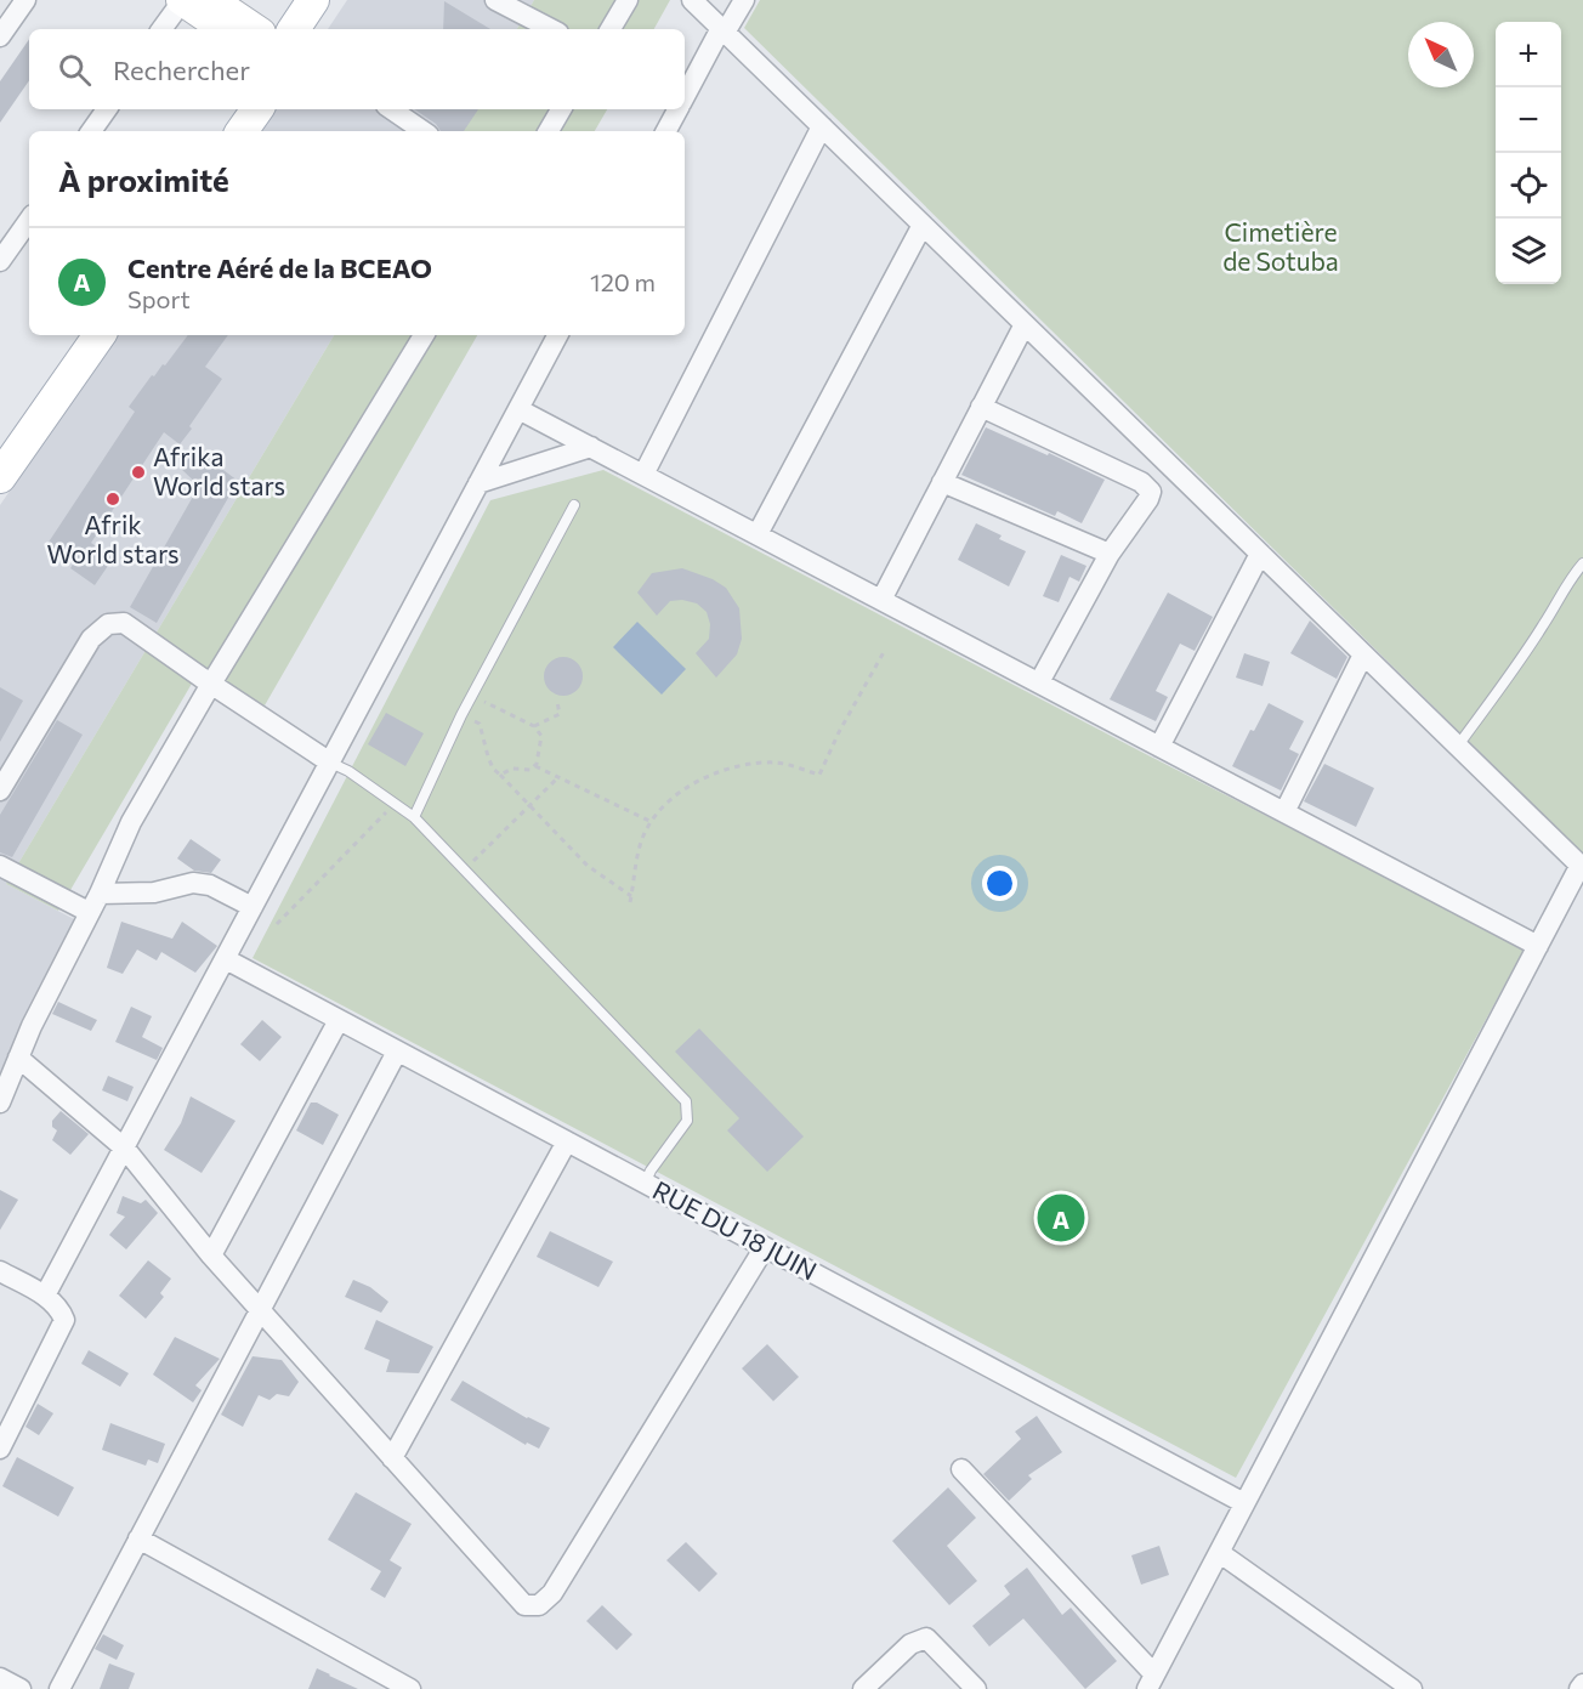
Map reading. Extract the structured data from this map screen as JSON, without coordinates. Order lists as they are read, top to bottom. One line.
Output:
{"streets":{"street":["RUE DU 18 JUIN"]},"parks":["Cimetière de Sotuba"],"places":["Afrika World stars","Afrik World stars"],"north":"top left","page":{"map_buttons":["+","−"],"search":"Rechercher","heading":"À proximité","list":[{"mark":"A","name":"Centre Aéré de la BCEAO","note":"Sport","value":"120 m"}],"pins":"A"}}
